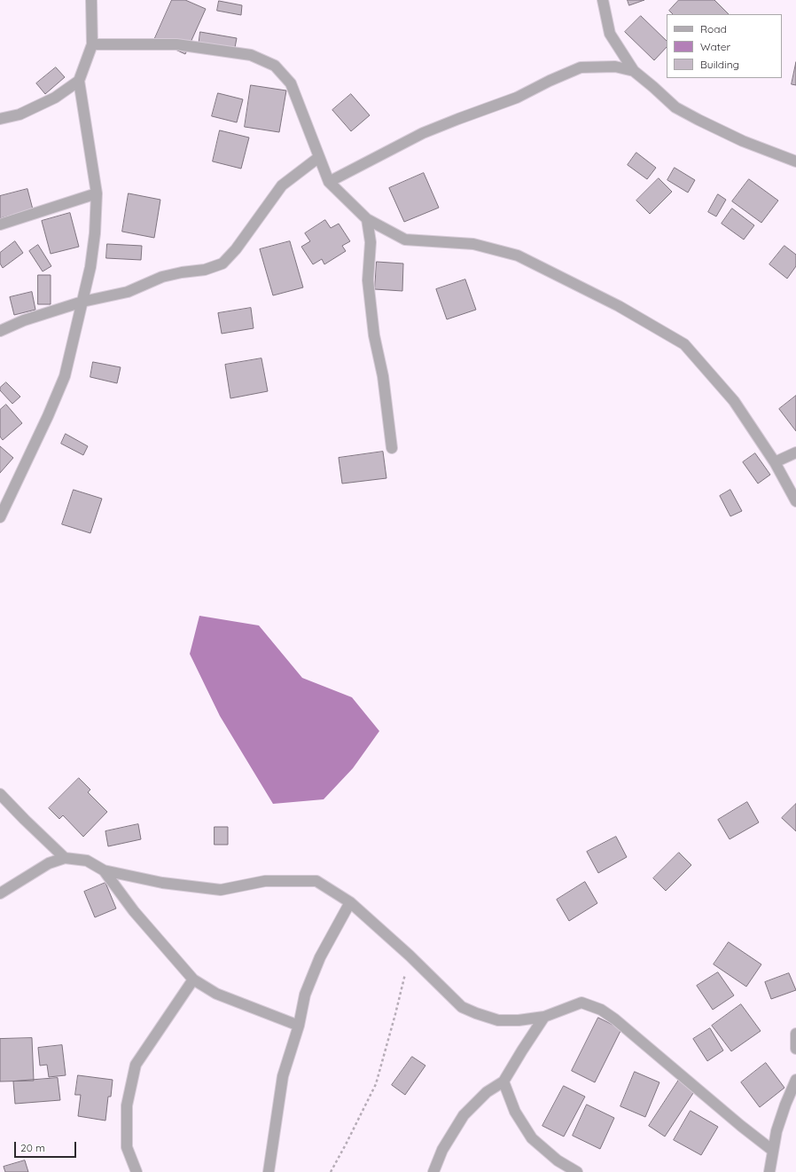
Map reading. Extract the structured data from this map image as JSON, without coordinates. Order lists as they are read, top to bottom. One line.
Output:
{"legend":["Road","Water","Building"],"scale_bar":"20 m"}
